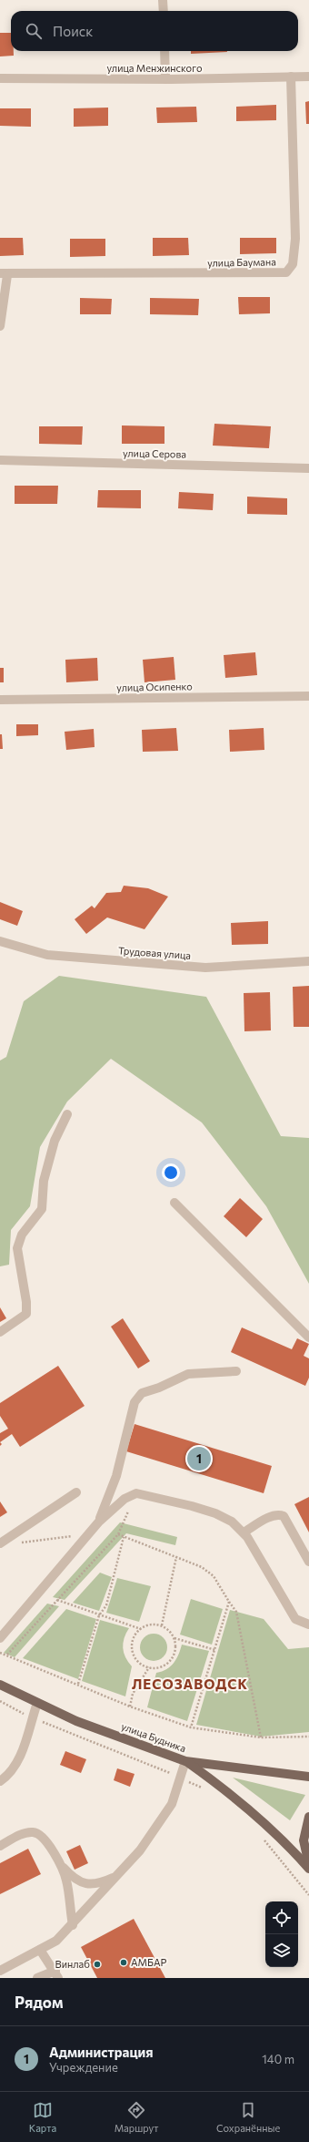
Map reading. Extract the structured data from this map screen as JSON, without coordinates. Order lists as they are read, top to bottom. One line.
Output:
{"streets":{"main road":["улица Будника"],"street":["улица Менжинского","улица Баумана","улица Серова","улица Осипенко","Трудовая улица"]},"crossings":[["улица Менжинского","улица Баумана"]],"districts":["ЛЕСОЗАВОДСК"],"places":["АМБАР","Винлаб"],"page":{"search":"Поиск","pins":"1","heading":"Рядом","list":[{"mark":"1","name":"Администрация","note":"Учреждение","value":"140 m"}],"nav":["Карта","Маршрут","Сохранённые"]}}
